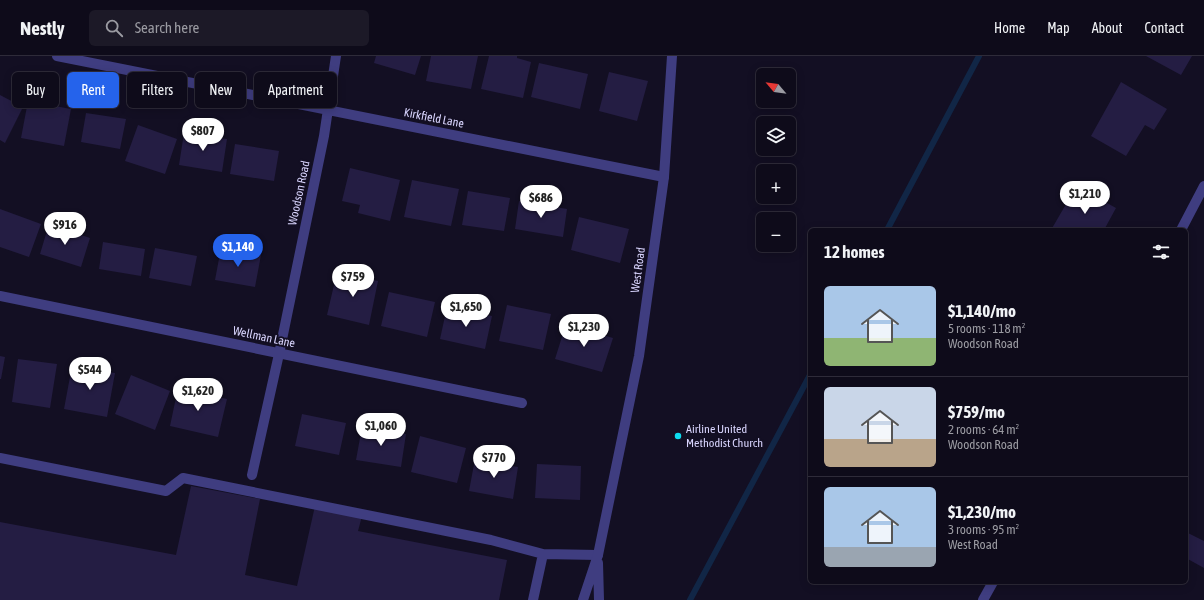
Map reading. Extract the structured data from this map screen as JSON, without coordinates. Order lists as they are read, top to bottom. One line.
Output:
{"streets":{"street":["Kirkfield Lane","Woodson Road","West Road","Wellman Lane"]},"crossings":[["Kirkfield Lane","Woodson Road"],["Kirkfield Lane","West Road"],["Woodson Road","Wellman Lane"]],"places":["Airline United Methodist Church"],"north":"top left","page":{"header":"Nestly","search":"Search here","nav":["Home","Map","About","Contact"],"map_buttons":["+","−"],"chip":["Buy","Rent","Filters","New","Apartment"],"price":["$807","$1,210","$686","$916","$1,140","$759","$1,650","$1,230","$544","$1,620","$1,060","$770"],"heading":"12 homes","list":[{"name":"$1,140/mo","note":"5 rooms · 118 m² · Woodson Road"},{"name":"$759/mo","note":"2 rooms · 64 m² · Woodson Road"},{"name":"$1,230/mo","note":"3 rooms · 95 m² · West Road"}]}}
